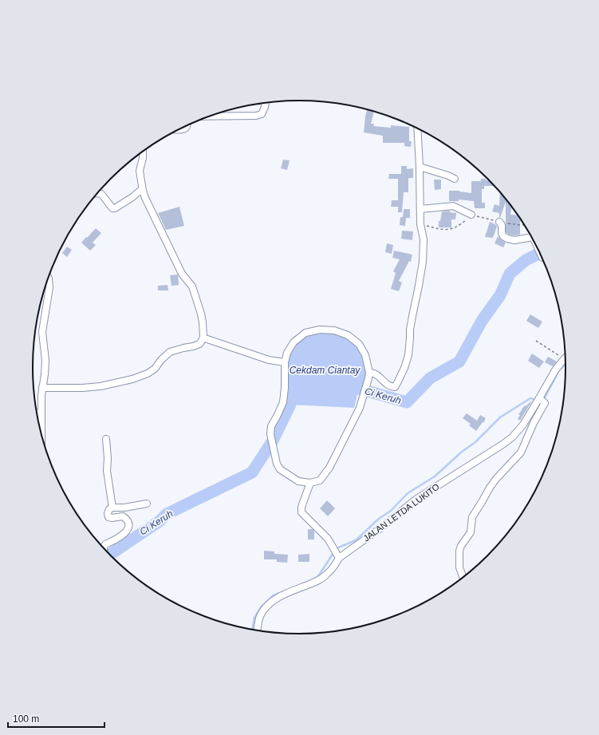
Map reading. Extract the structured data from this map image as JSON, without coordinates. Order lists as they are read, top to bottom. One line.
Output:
{"streets":{"street":["JALAN LETDA LUKITO"]},"water":["Cekdam Ciantay","Ci Keruh"],"scale_bar":"100 m"}
